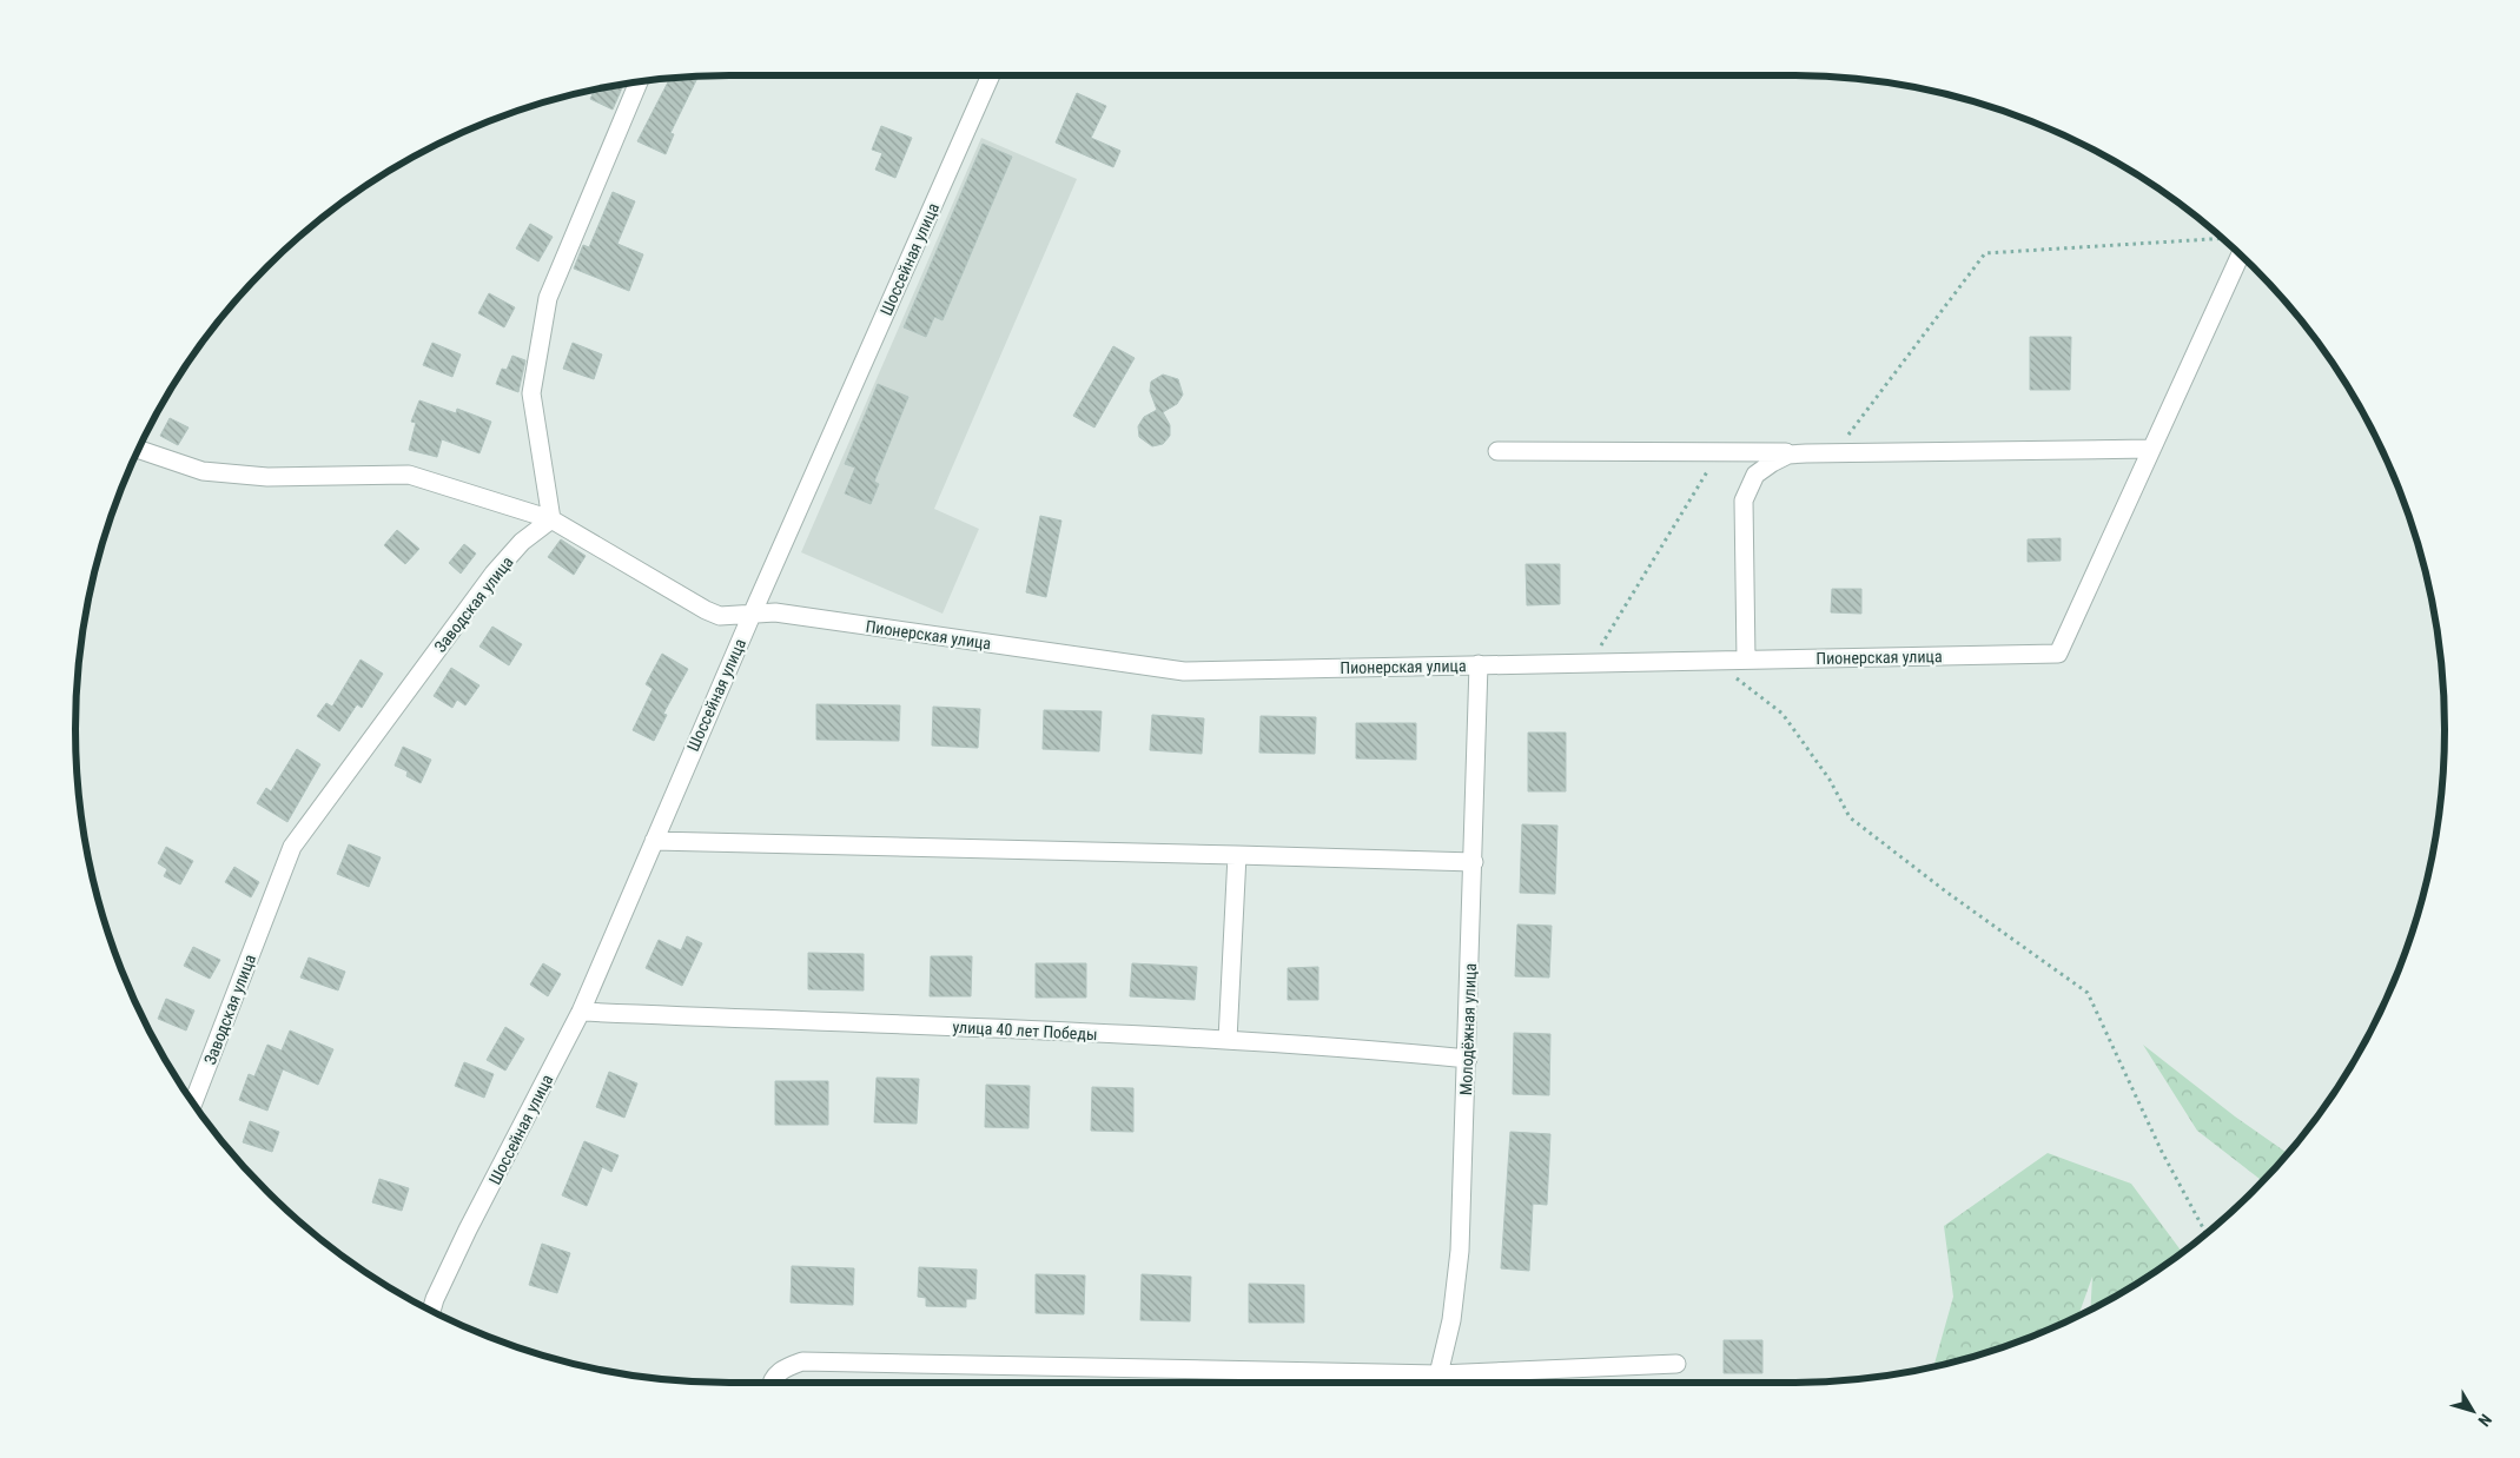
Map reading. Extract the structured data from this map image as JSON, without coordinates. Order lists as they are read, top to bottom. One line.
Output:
{"streets":{"street":["Шоссейная улица","Заводская улица","Пионерская улица","Молодёжная улица","улица 40 лет Победы"]},"crossings":[["Шоссейная улица","Пионерская улица"],["Шоссейная улица","улица 40 лет Победы"],["Заводская улица","Пионерская улица"],["Пионерская улица","Молодёжная улица"],["Молодёжная улица","улица 40 лет Победы"]],"north":"bottom right"}
